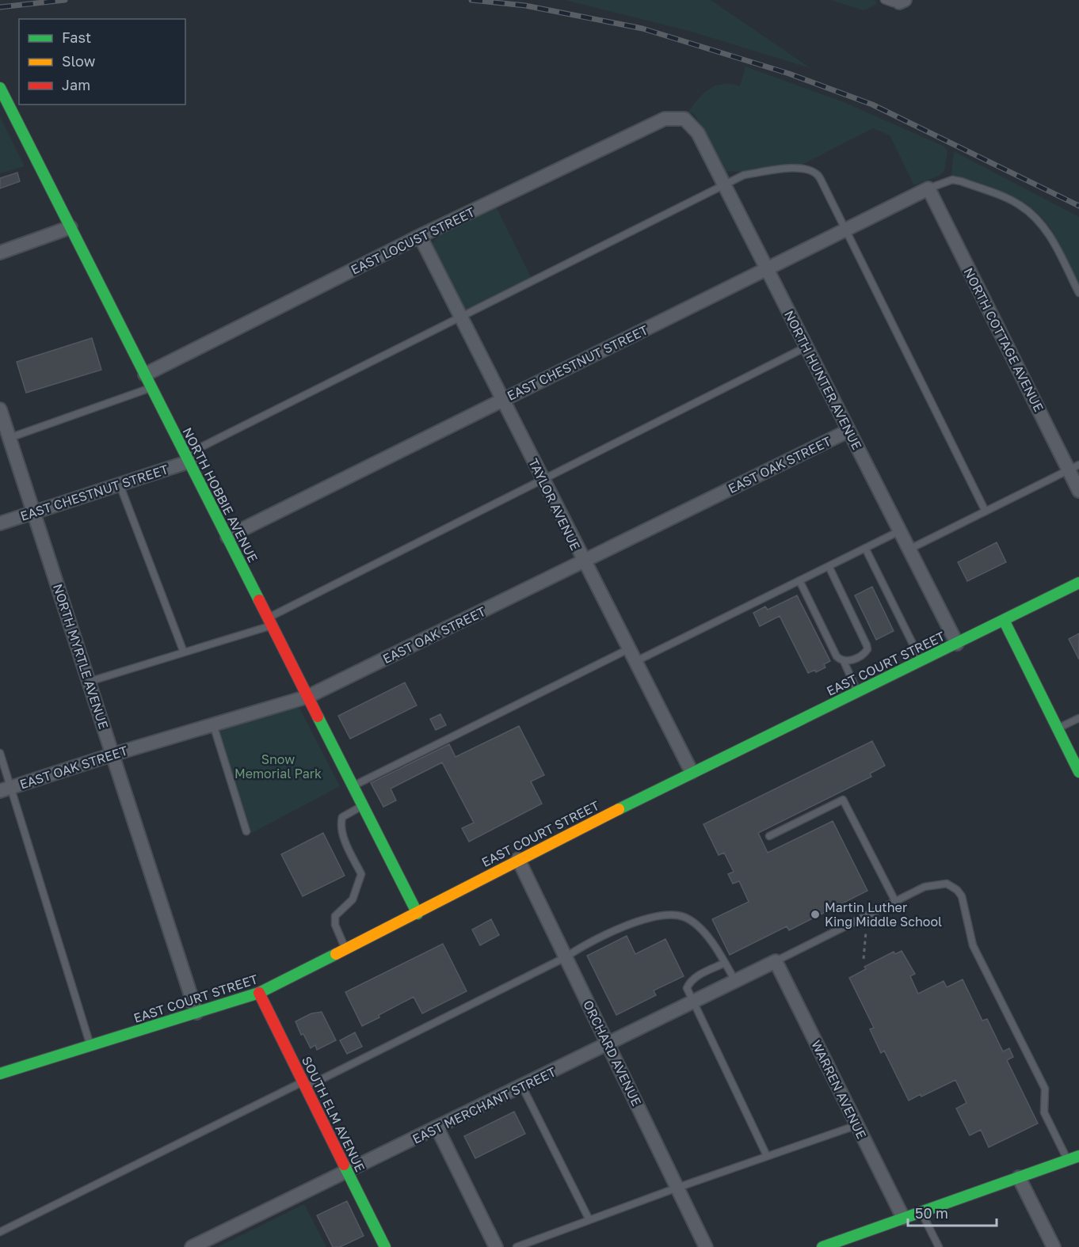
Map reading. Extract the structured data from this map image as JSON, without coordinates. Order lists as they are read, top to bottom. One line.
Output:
{"streets":{"main road":["NORTH HOBBIE AVENUE","EAST COURT STREET","SOUTH ELM AVENUE"],"street":["EAST LOCUST STREET","NORTH COTTAGE AVENUE","EAST CHESTNUT STREET","NORTH HUNTER AVENUE","EAST OAK STREET","TAYLOR AVENUE","NORTH MYRTLE AVENUE","ORCHARD AVENUE","WARREN AVENUE","EAST MERCHANT STREET"]},"crossings":[["EAST LOCUST STREET","NORTH HUNTER AVENUE"],["EAST LOCUST STREET","NORTH HOBBIE AVENUE"],["EAST LOCUST STREET","TAYLOR AVENUE"],["NORTH COTTAGE AVENUE","EAST CHESTNUT STREET"],["EAST CHESTNUT STREET","NORTH HUNTER AVENUE"],["EAST CHESTNUT STREET","NORTH HOBBIE AVENUE"],["EAST CHESTNUT STREET","TAYLOR AVENUE"],["EAST CHESTNUT STREET","NORTH MYRTLE AVENUE"],["NORTH HUNTER AVENUE","EAST OAK STREET"],["NORTH HUNTER AVENUE","EAST COURT STREET"],["EAST OAK STREET","NORTH HOBBIE AVENUE"],["EAST OAK STREET","TAYLOR AVENUE"],["EAST OAK STREET","NORTH MYRTLE AVENUE"],["NORTH HOBBIE AVENUE","EAST COURT STREET"],["TAYLOR AVENUE","EAST COURT STREET"],["NORTH MYRTLE AVENUE","EAST COURT STREET"],["EAST COURT STREET","ORCHARD AVENUE"],["EAST COURT STREET","SOUTH ELM AVENUE"],["ORCHARD AVENUE","EAST MERCHANT STREET"],["WARREN AVENUE","EAST MERCHANT STREET"],["EAST MERCHANT STREET","SOUTH ELM AVENUE"]],"parks":["Snow Memorial Park"],"places":["Martin Luther King Middle School"],"legend":["Fast","Slow","Jam"],"scale_bar":"50 m"}
